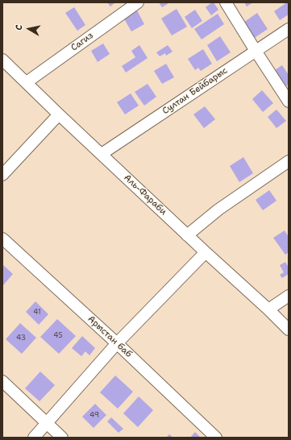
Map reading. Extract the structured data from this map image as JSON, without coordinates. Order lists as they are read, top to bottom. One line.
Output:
{"streets":{"street":["Сагиз","Султан Бейбарыс","Аль-Фараби","Арыстан баб"]},"crossings":[["Сагиз","Аль-Фараби"],["Султан Бейбарыс","Аль-Фараби"]],"house_numbers":["41","45","43","49"],"north":"left"}
